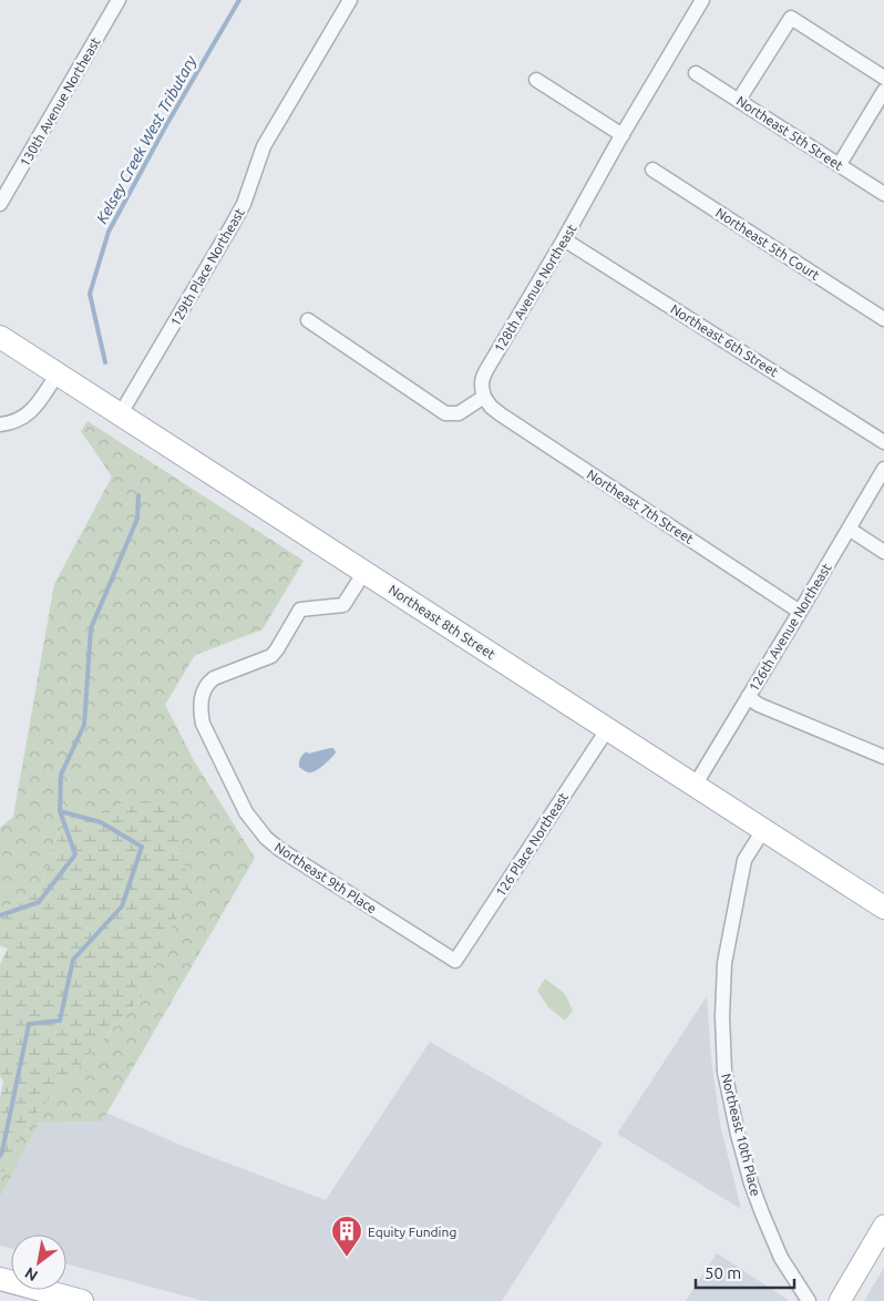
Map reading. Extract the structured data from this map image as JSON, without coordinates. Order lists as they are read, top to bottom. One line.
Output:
{"streets":{"main road":["Northeast 8th Street"],"street":["130th Avenue Northeast","Northeast 5th Street","Northeast 5th Court","129th Place Northeast","128th Avenue Northeast","Northeast 6th Street","Northeast 7th Street","126th Avenue Northeast","126 Place Northeast","Northeast 9th Place","Northeast 10th Place"]},"crossings":[["129th Place Northeast","Northeast 8th Street"],["128th Avenue Northeast","Northeast 6th Street"],["128th Avenue Northeast","Northeast 7th Street"],["Northeast 7th Street","126th Avenue Northeast"],["Northeast 8th Street","126th Avenue Northeast"],["Northeast 8th Street","126 Place Northeast"],["Northeast 8th Street","Northeast 9th Place"],["Northeast 8th Street","Northeast 10th Place"],["126 Place Northeast","Northeast 9th Place"]],"water":["Kelsey Creek West Tributary"],"places":{"building":["Equity Funding"]},"scale_bar":"50 m","north":"bottom left"}
